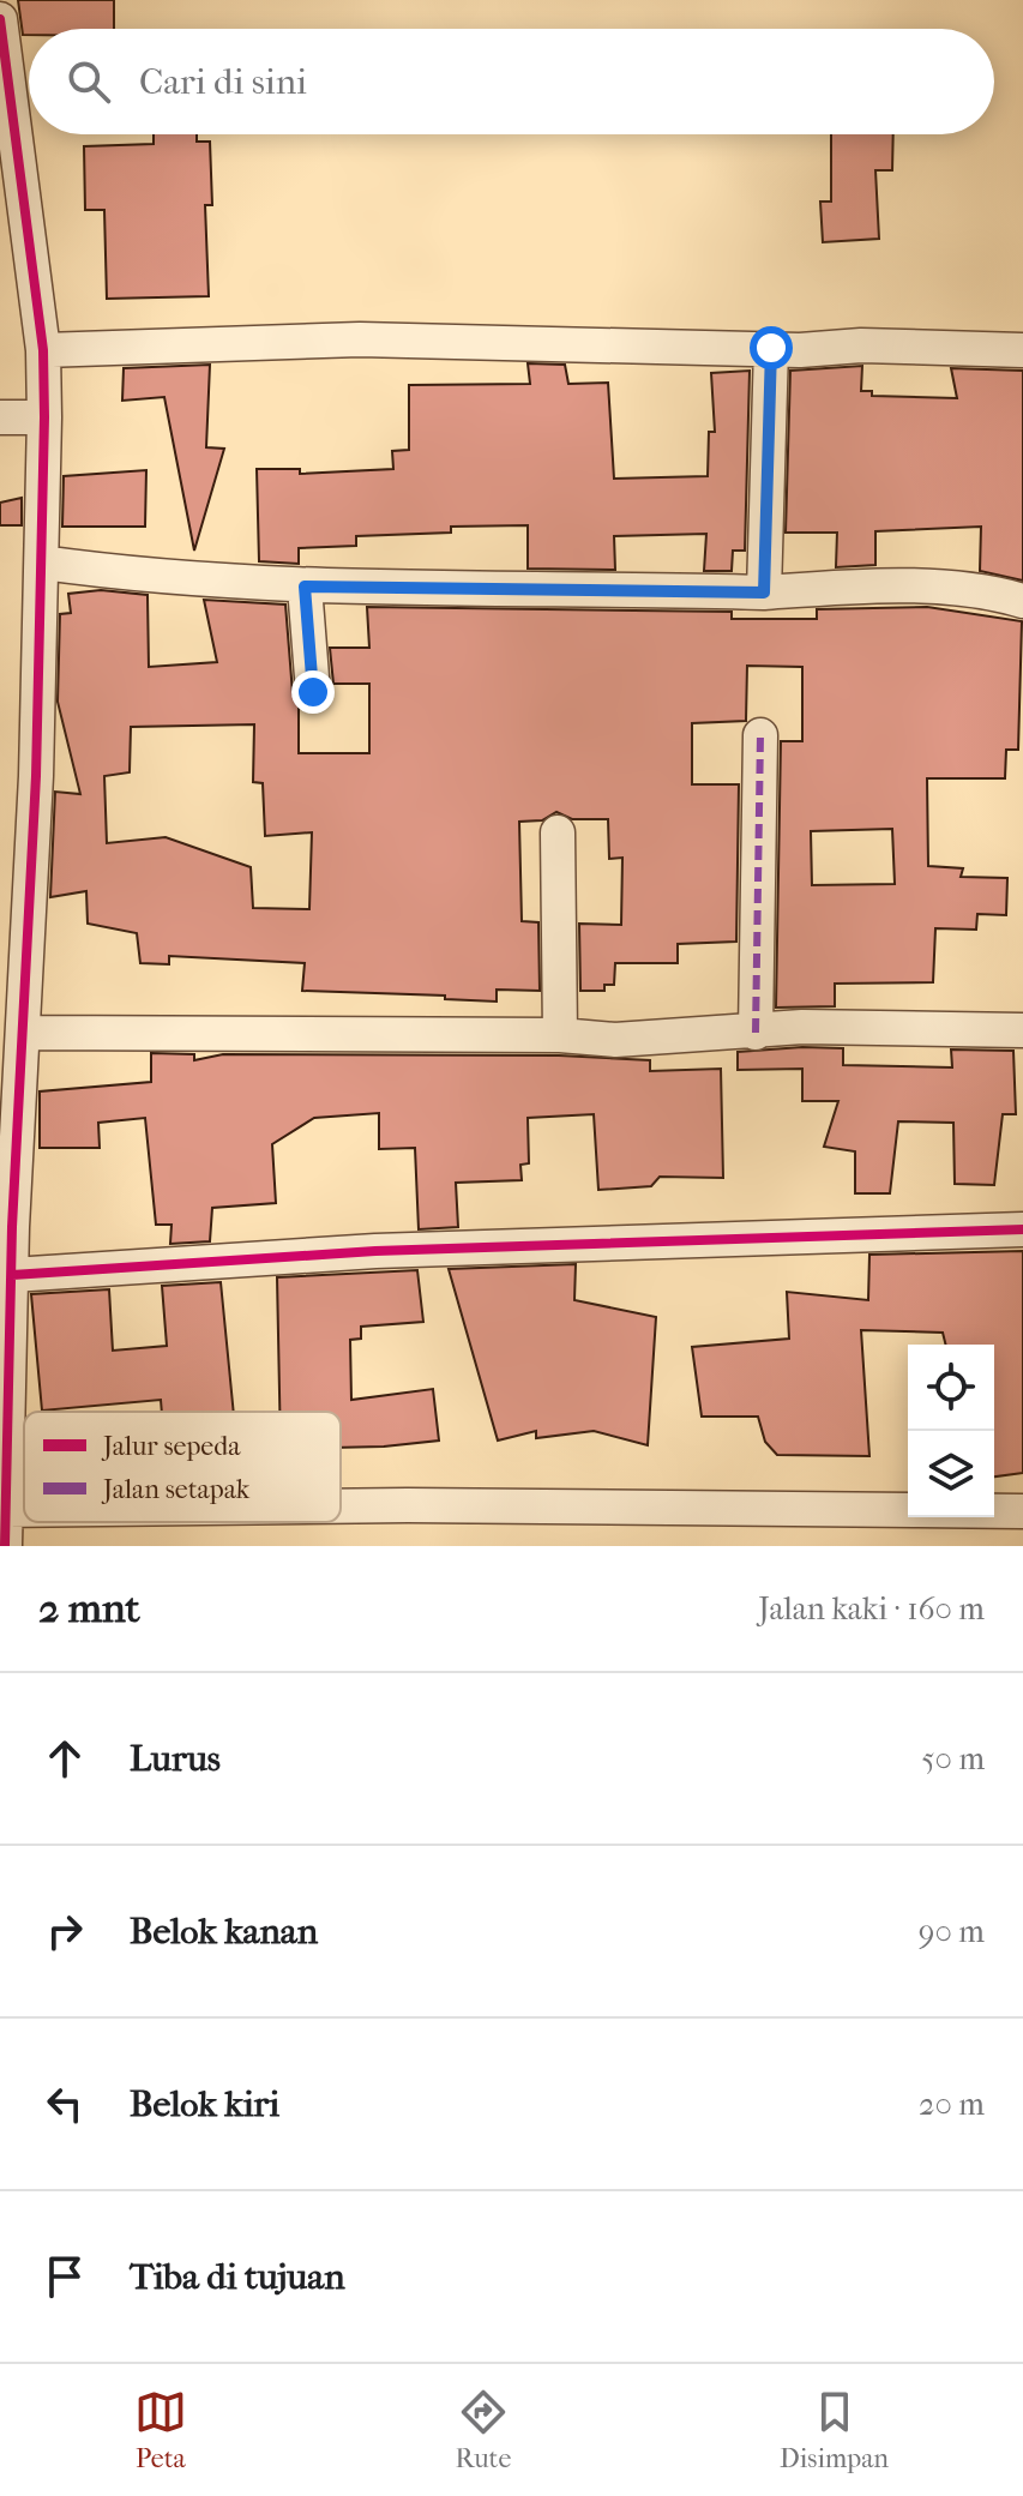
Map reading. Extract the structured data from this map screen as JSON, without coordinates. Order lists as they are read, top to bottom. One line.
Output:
{"legend":["Jalur sepeda","Jalan setapak"],"page":{"search":"Cari di sini","heading":["2 mnt","Jalan kaki · 160 m"],"list":[["Lurus","50 m"],["Belok kanan","90 m"],["Belok kiri","20 m"],"Tiba di tujuan"],"nav":["Peta","Rute","Disimpan"]}}
